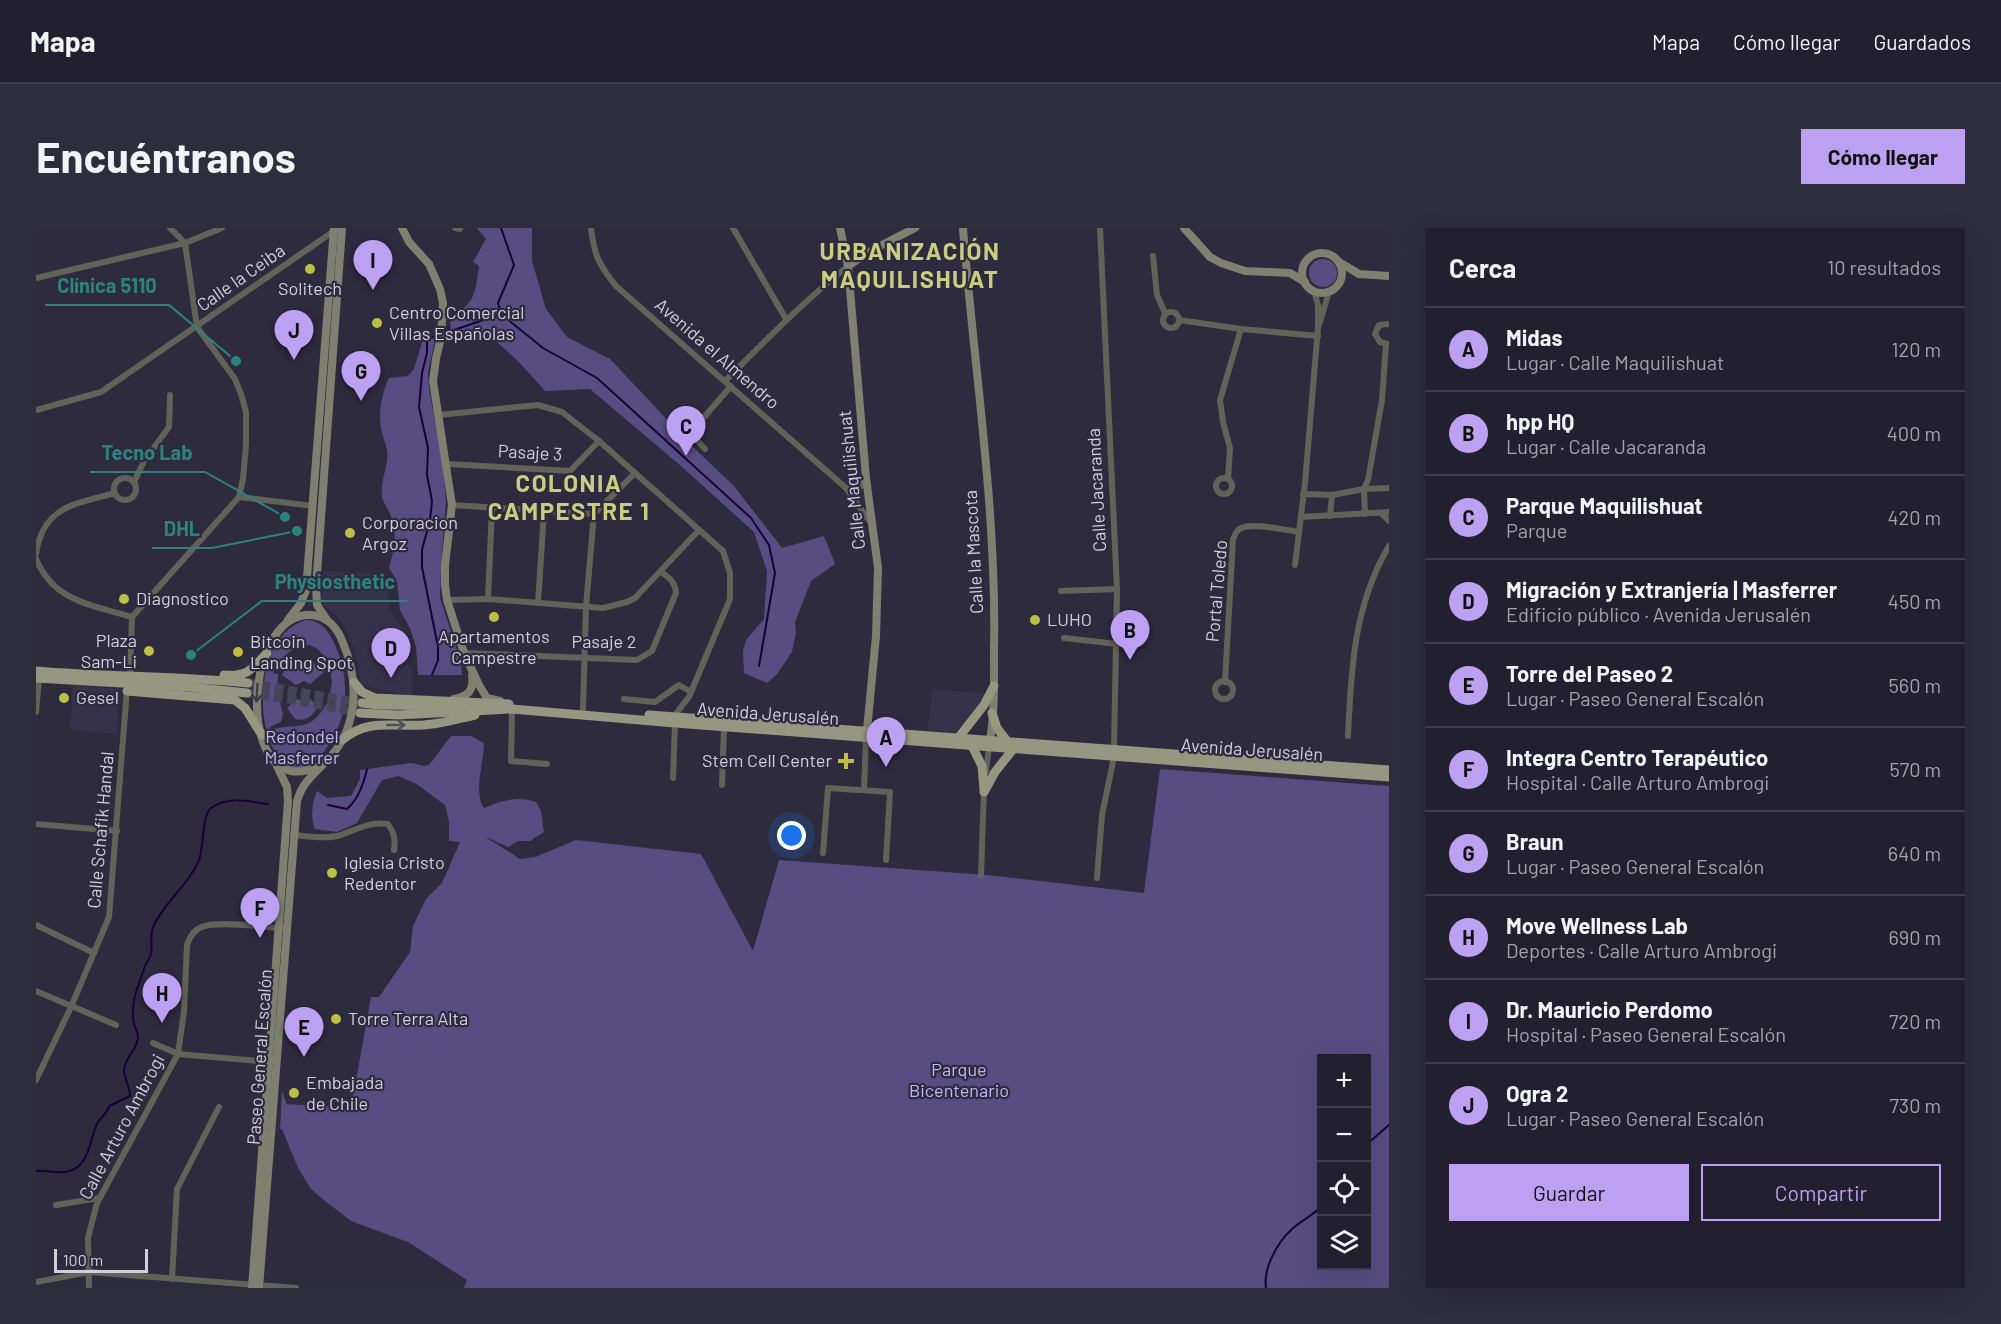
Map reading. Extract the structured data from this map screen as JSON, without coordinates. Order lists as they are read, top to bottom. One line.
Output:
{"streets":{"main road":["Avenida Jerusalén"],"street":["Calle la Ceiba","Avenida el Almendro","Pasaje 3","Calle Maquilishuat","Calle Jacaranda","Calle la Mascota","Portal Toledo","Pasaje 2","Calle Schafik Handal","Paseo General Escalón","Calle Arturo Ambrogi"]},"crossings":[["Avenida el Almendro","Calle Maquilishuat"],["Calle Maquilishuat","Avenida Jerusalén"],["Calle Jacaranda","Avenida Jerusalén"],["Calle la Mascota","Avenida Jerusalén"],["Paseo General Escalón","Calle Arturo Ambrogi"]],"districts":["URBANIZACIÓN MAQUILISHUAT","COLONIA CAMPESTRE 1"],"parks":["Redondel Masferrer","Parque Bicentenario"],"places":{"other":["Solitech","Centro Comercial Villas Españolas","Clínica 5110","Tecno Lab","DHL","Corporacion Argoz","Diagnostico","Apartamentos Campestre","LUHO","Plaza Sam-Li","Bitcoin Landing Spot","Physiosthetic","Gesel","Iglesia Cristo Redentor","Torre Terra Alta","Embajada de Chile"],"health":["Stem Cell Center"]},"scale_bar":"100 m","page":{"header":"Mapa","nav":["Mapa","Cómo llegar","Guardados"],"buttons":["Cómo llegar",["Guardar","Compartir"]],"title":"Encuéntranos","heading":["Cerca","10 resultados"],"pins":["I","J","G","C","B","D","A","F","H","E"],"list":[{"mark":"A","name":"Midas","note":"Lugar · Calle Maquilishuat","value":"120 m"},{"mark":"B","name":"hpp HQ","note":"Lugar · Calle Jacaranda","value":"400 m"},{"mark":"C","name":"Parque Maquilishuat","note":"Parque","value":"420 m"},{"mark":"D","name":"Migración y Extranjería | Masferrer","note":"Edificio público · Avenida Jerusalén","value":"450 m"},{"mark":"E","name":"Torre del Paseo 2","note":"Lugar · Paseo General Escalón","value":"560 m"},{"mark":"F","name":"Integra Centro Terapéutico","note":"Hospital · Calle Arturo Ambrogi","value":"570 m"},{"mark":"G","name":"Braun","note":"Lugar · Paseo General Escalón","value":"640 m"},{"mark":"H","name":"Move Wellness Lab","note":"Deportes · Calle Arturo Ambrogi","value":"690 m"},{"mark":"I","name":"Dr. Mauricio Perdomo","note":"Hospital · Paseo General Escalón","value":"720 m"},{"mark":"J","name":"Ogra 2","note":"Lugar · Paseo General Escalón","value":"730 m"}],"map_buttons":["+","−"],"scale":"100 m"}}
